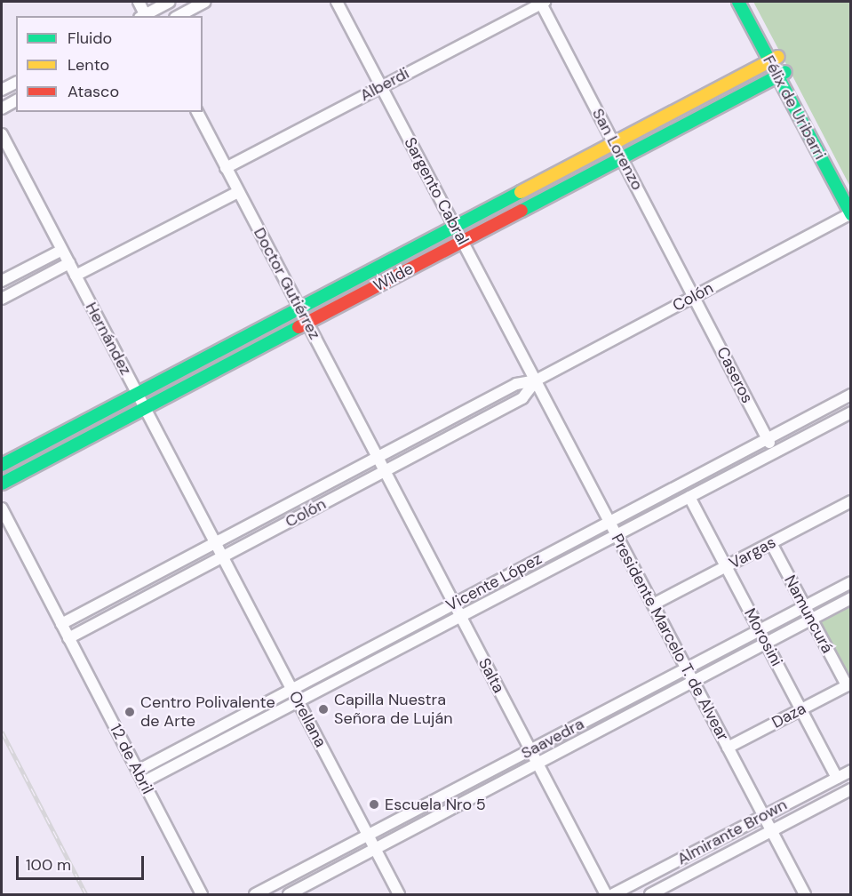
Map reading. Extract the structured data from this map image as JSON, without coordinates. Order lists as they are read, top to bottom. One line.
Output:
{"streets":{"street":["Alberdi","Félix de Uribarri","San Lorenzo","Sargento Cabral","Wilde","Doctor Gutiérrez","Colón","Hernández","Caseros","Vargas","Vicente López","Namuncurá","Presidente Marcelo T. de Alvear","Morosini","Salta","Daza","Orellana","Saavedra","12 de Abril","Almirante Brown"]},"crossings":[["Alberdi","San Lorenzo"],["Alberdi","Sargento Cabral"],["Alberdi","Doctor Gutiérrez"],["Félix de Uribarri","Wilde"],["Félix de Uribarri","Colón"],["San Lorenzo","Wilde"],["San Lorenzo","Colón"],["San Lorenzo","Caseros"],["Sargento Cabral","Wilde"],["Sargento Cabral","Colón"],["Sargento Cabral","Presidente Marcelo T. de Alvear"],["Wilde","Doctor Gutiérrez"],["Wilde","Hernández"],["Doctor Gutiérrez","Colón"],["Doctor Gutiérrez","Salta"],["Colón","Hernández"],["Colón","Caseros"],["Colón","Presidente Marcelo T. de Alvear"],["Colón","Salta"],["Colón","Orellana"],["Colón","12 de Abril"],["Hernández","Orellana"],["Caseros","Vicente López"],["Vargas","Namuncurá"],["Vargas","Presidente Marcelo T. de Alvear"],["Vargas","Morosini"],["Vicente López","Presidente Marcelo T. de Alvear"],["Vicente López","Morosini"],["Vicente López","Salta"],["Vicente López","Orellana"],["Vicente López","12 de Abril"],["Namuncurá","Daza"],["Namuncurá","Saavedra"],["Presidente Marcelo T. de Alvear","Daza"],["Presidente Marcelo T. de Alvear","Saavedra"],["Presidente Marcelo T. de Alvear","Almirante Brown"],["Morosini","Daza"],["Morosini","Saavedra"],["Morosini","Almirante Brown"],["Salta","Saavedra"],["Orellana","Saavedra"]],"places":["Capilla Nuestra Señora de Luján","Centro Polivalente de Arte","Escuela Nro 5"],"legend":["Fluido","Lento","Atasco"],"scale_bar":"100 m"}
